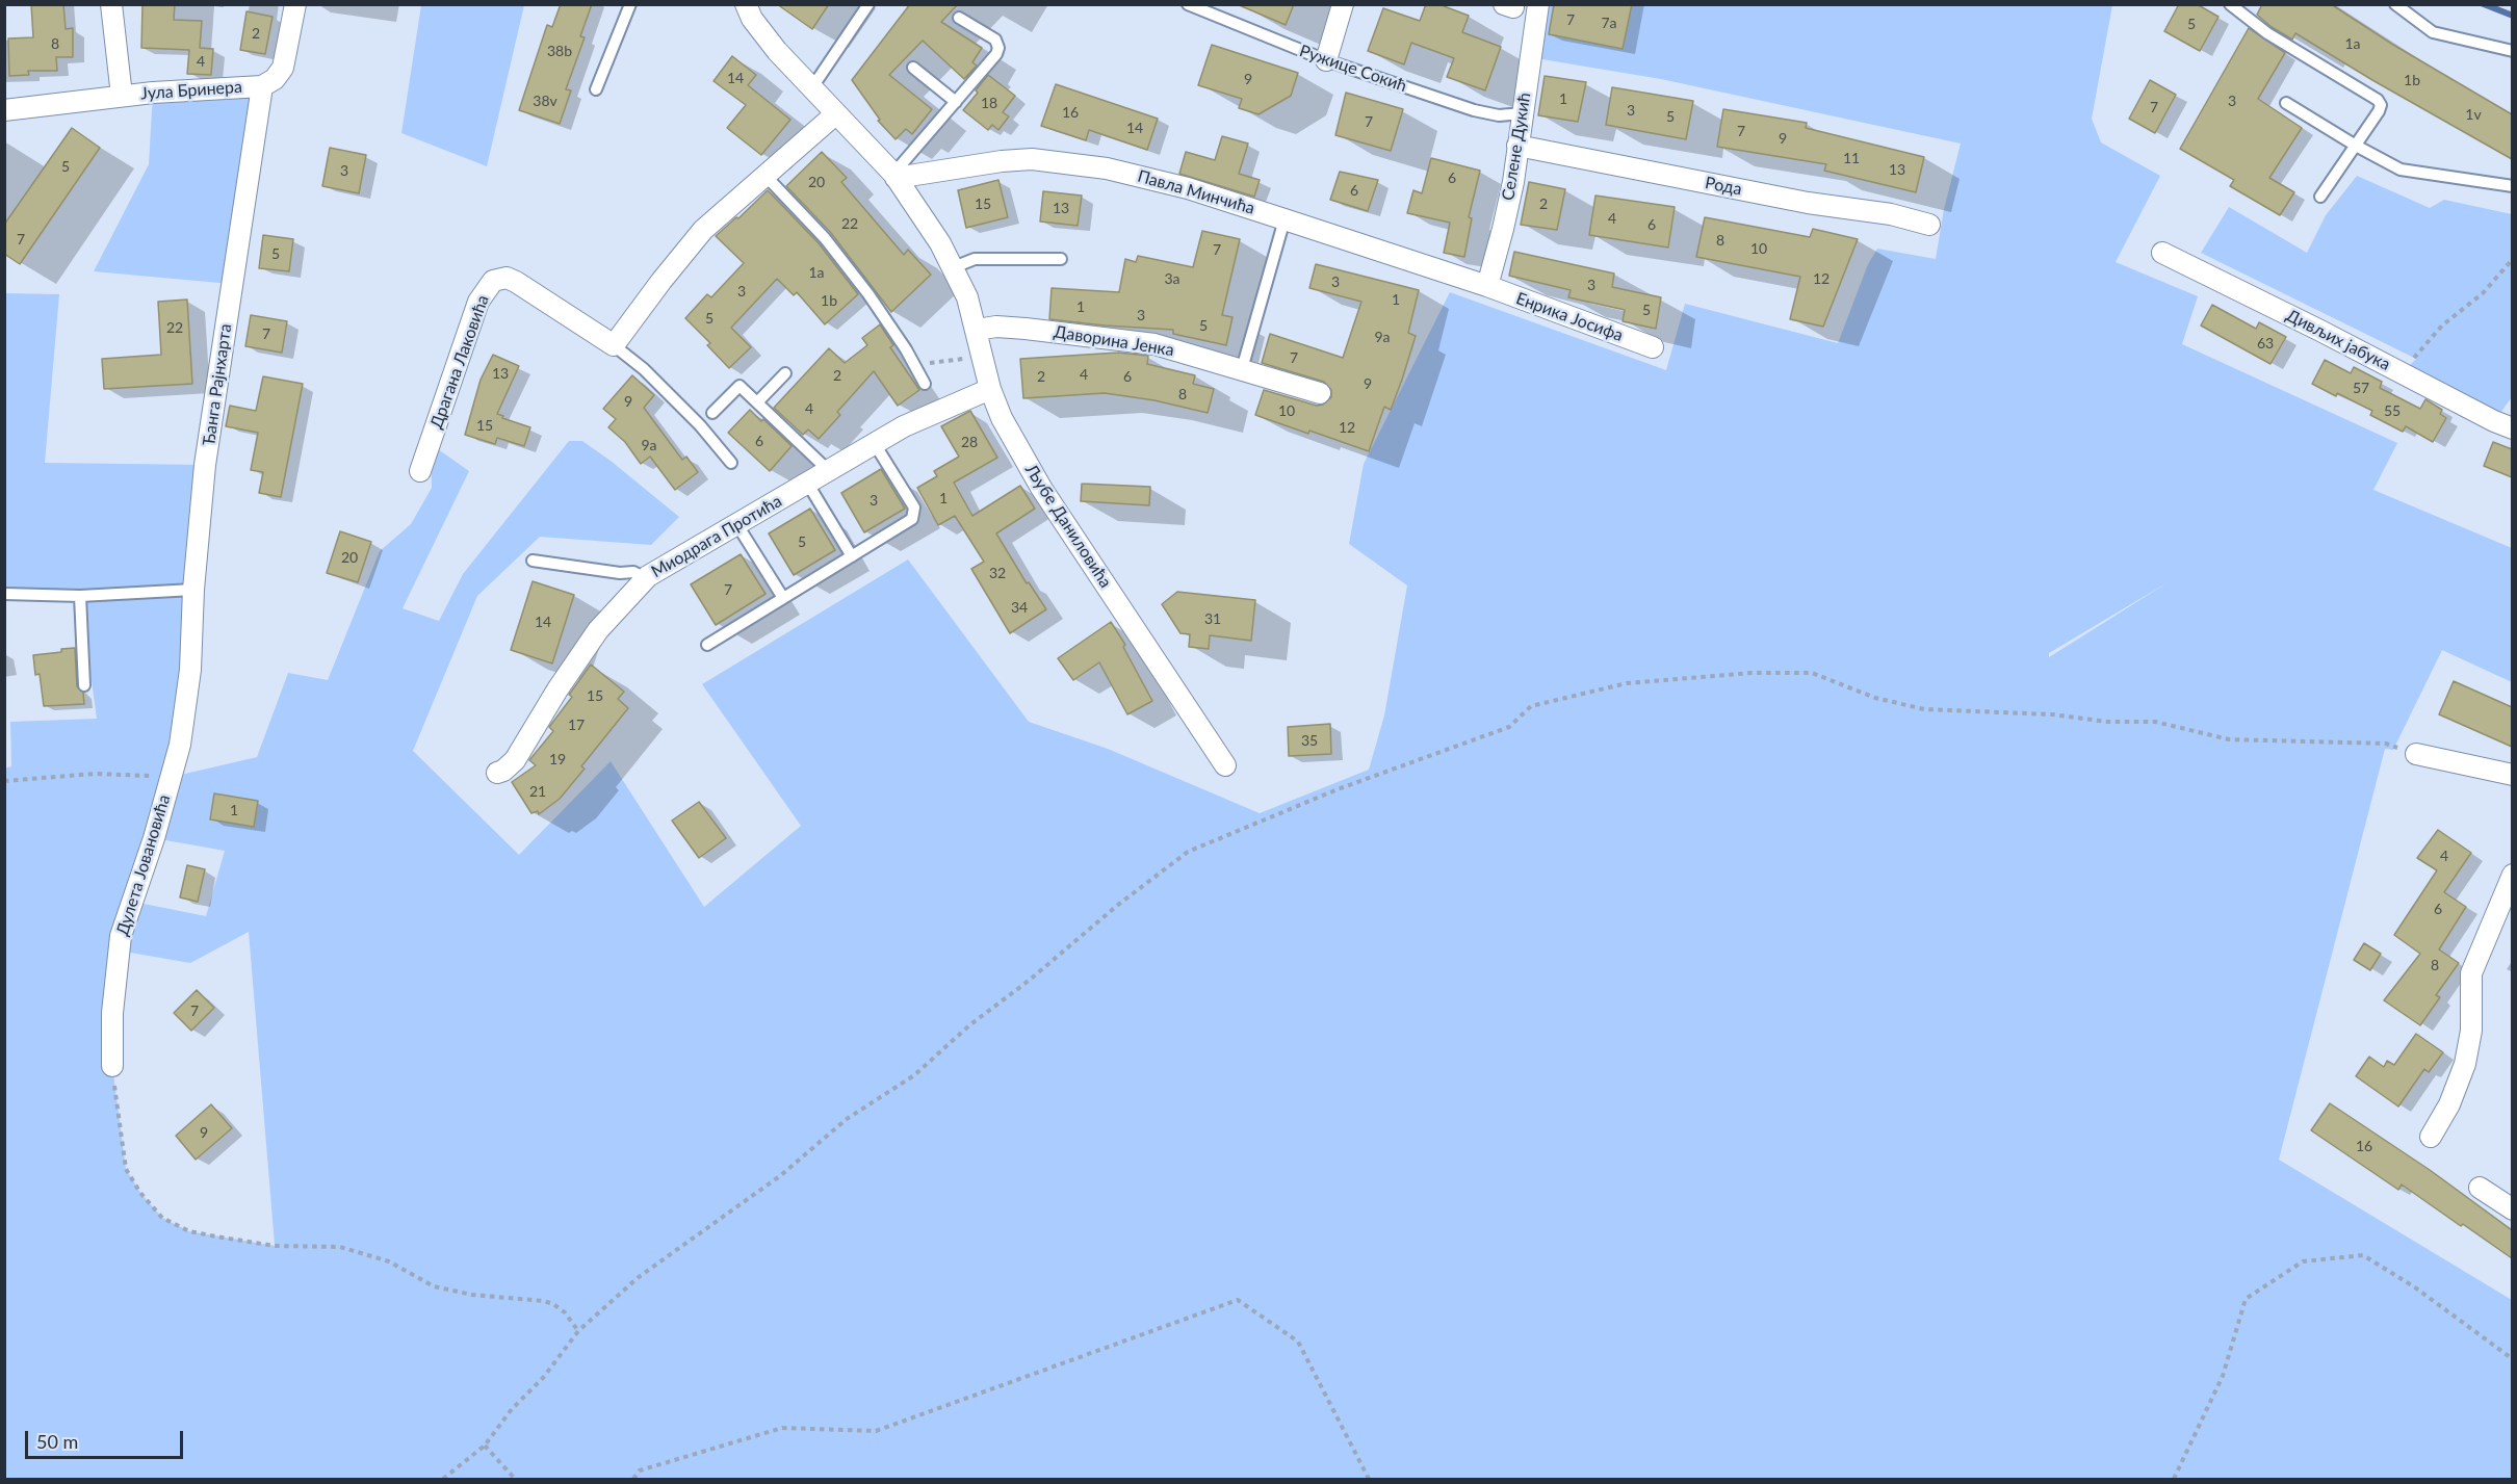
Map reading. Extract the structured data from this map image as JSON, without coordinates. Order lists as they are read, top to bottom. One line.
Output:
{"streets":{"street":["Јула Бринера","Селене Дукић","Рода","Павла Минчића","Енрика Јосифа","Дивљих јабука","Даворина Јенка","Драгана Лаковића","Ђанга Рајнхарта","Љубе Даниловића","Миодрага Протића","Дулета Јовановића"],"lane":["Ружице Сокић"]},"crossings":[["Ружице Сокић","Селене Дукић"],["Јула Бринера","Ђанга Рајнхарта"],["Селене Дукић","Рода"],["Селене Дукић","Павла Минчића"],["Селене Дукић","Енрика Јосифа"],["Павла Минчића","Енрика Јосифа"],["Павла Минчића","Љубе Даниловића"],["Даворина Јенка","Љубе Даниловића"],["Ђанга Рајнхарта","Дулета Јовановића"],["Љубе Даниловића","Миодрага Протића"]],"house_numbers":["7","7a","5","2","8","1a","38b","4","14","9","1b","1","38v","3","18","7","3","16","1v","5","7","14","7","9","11","5","13","3","6","20","6","15","2","13","4","22","6","7","8","10","7","5","1a","3a","12","3","3","3","1","1b","1","5","3","5","5","22","7","9a","63","7","13","4","2","2","6","9","57","8","9","4","10","55","15","12","6","28","9a","1","3","5","20","32","7","34","31","14","15","17","35","19","21","1","4","6","8","7","9","16"],"scale_bar":"50 m"}
